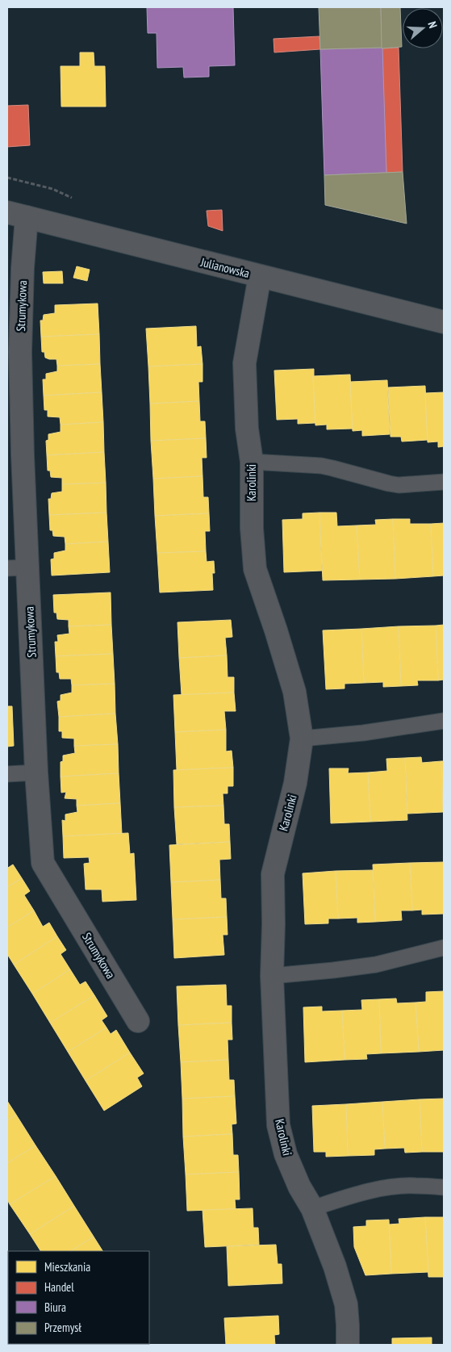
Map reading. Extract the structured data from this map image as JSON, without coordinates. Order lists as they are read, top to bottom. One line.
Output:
{"streets":{"street":["Julianowska","Strumykowa","Karolinki"]},"crossings":[["Julianowska","Strumykowa"],["Julianowska","Karolinki"]],"legend":["Mieszkania","Handel","Biura","Przemysł"],"north":"right"}
